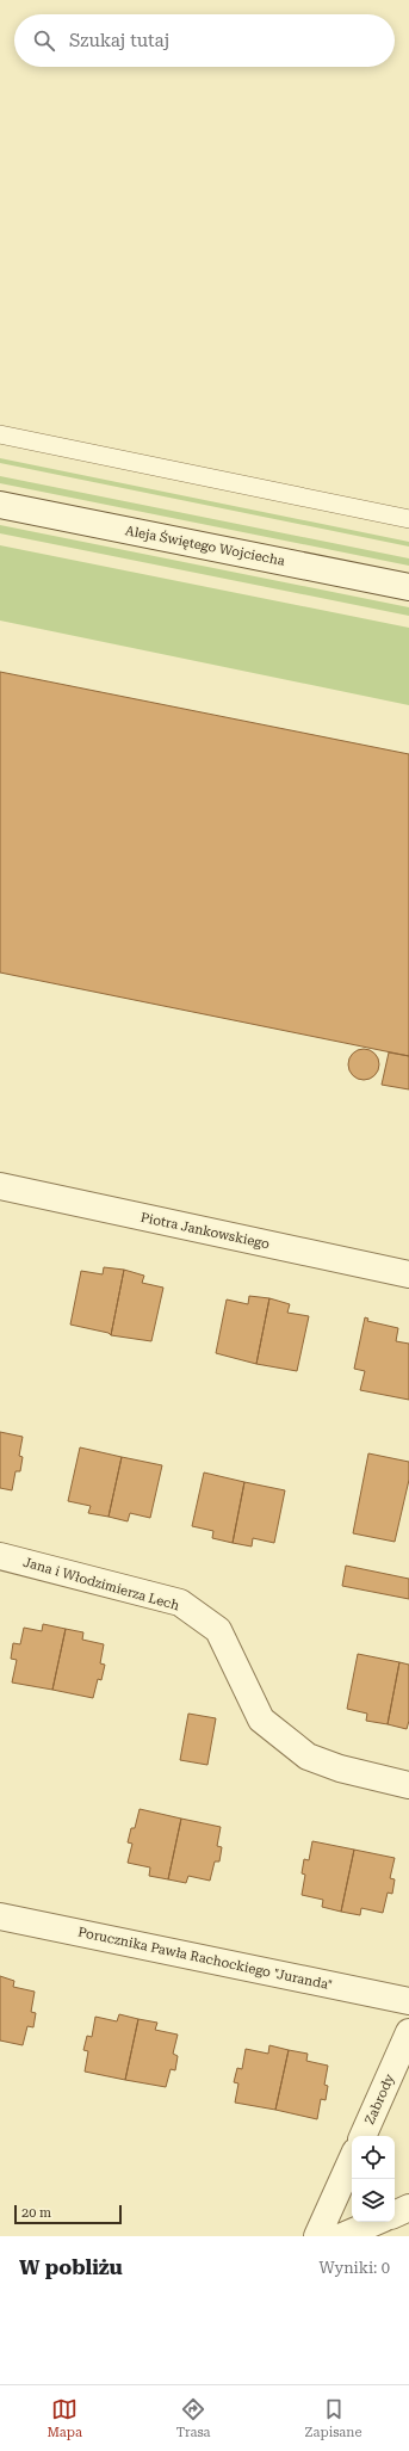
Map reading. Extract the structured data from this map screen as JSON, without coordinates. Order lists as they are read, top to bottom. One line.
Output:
{"streets":{"street":["Aleja Świętego Wojciecha","Piotra Jankowskiego","Jana i Włodzimierza Lech","Porucznika Pawła Rachockiego \"Juranda\"","Zabrody"]},"scale_bar":"20 m","page":{"search":"Szukaj tutaj","scale":"20 m","heading":["W pobliżu","Wyniki: 0"],"nav":["Mapa","Trasa","Zapisane"]}}
